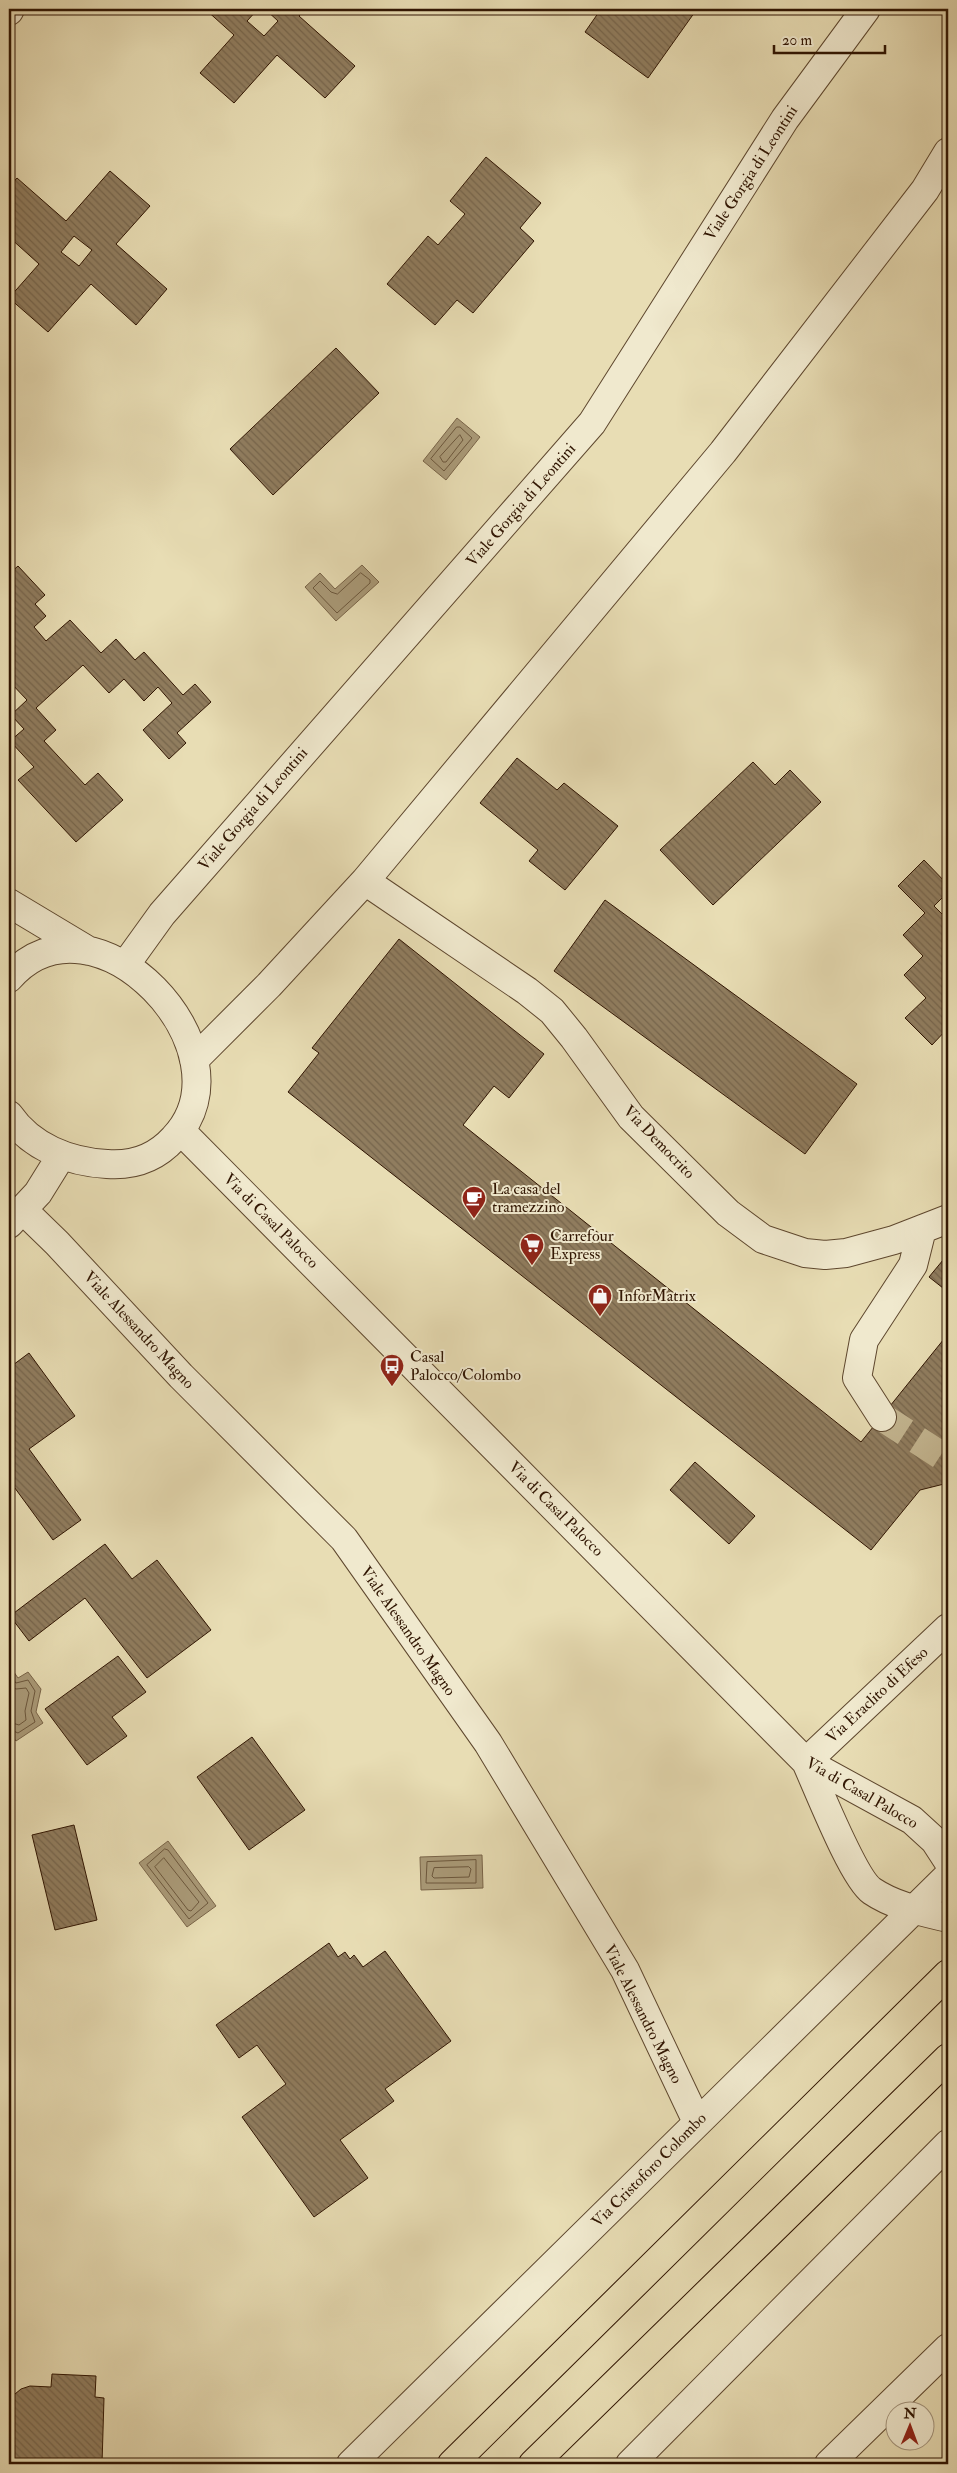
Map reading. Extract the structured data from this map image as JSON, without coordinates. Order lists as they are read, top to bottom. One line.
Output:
{"streets":{"street":["Viale Gorgia di Leontini","Via Democrito","Via di Casal Palocco","Viale Alessandro Magno","Via Eraclito di Efeso","Via Cristoforo Colombo"]},"crossings":[["Via di Casal Palocco","Via Eraclito di Efeso"],["Viale Alessandro Magno","Via Cristoforo Colombo"]],"places":{"cafe":["La casa del tramezzino"],"supermarket":["Carrefour Express"],"shop":["InforMatrix"],"bus stop":["Casal Palocco/Colombo"]},"scale_bar":"20 m","north":"top"}
